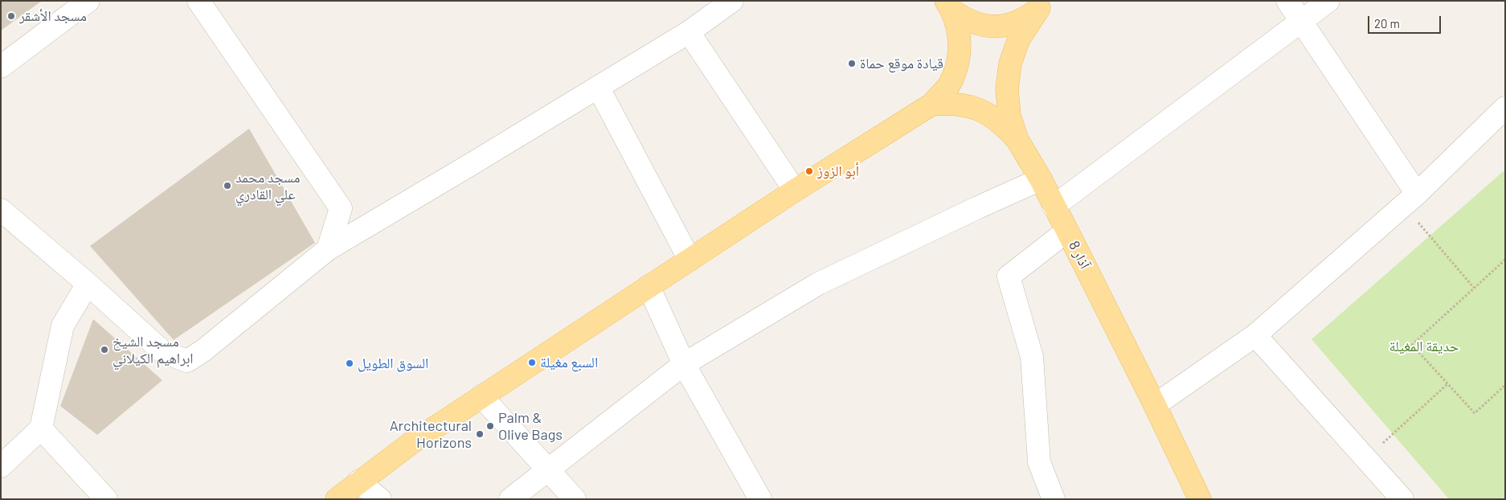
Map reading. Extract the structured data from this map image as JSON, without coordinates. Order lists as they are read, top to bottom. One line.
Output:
{"streets":{"main road":["8 آذار"]},"parks":["حديقة المغيلة"],"places":["مسجد الأشقر","قيادة موقع حماة","أبو الزوز","مسجد محمد علي القادري","مسجد الشيخ ابراهيم الكيلاني","السبع مغيلة","السوق الطويل","Palm & Olive Bags","Architectural Horizons"],"scale_bar":"20 m"}
